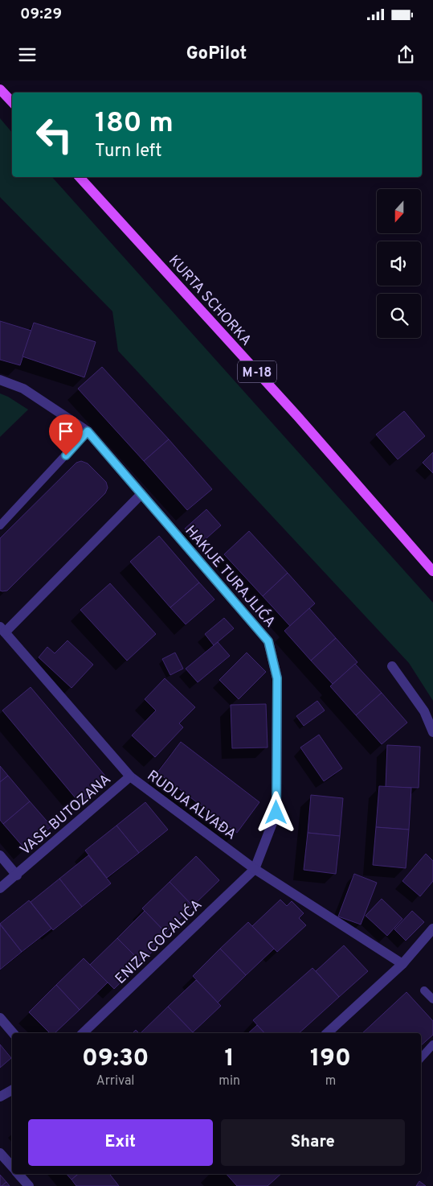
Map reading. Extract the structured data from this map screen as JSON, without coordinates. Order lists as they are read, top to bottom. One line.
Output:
{"streets":{"main road":["KURTA SCHORKA","M-18"],"street":["HAKIJE TURAJLIĆA","RUDIJA ALVAĐA","VASE BUTOZANA","ENIZA COCALIĆA"]},"crossings":[["HAKIJE TURAJLIĆA","RUDIJA ALVAĐA"],["HAKIJE TURAJLIĆA","ENIZA COCALIĆA"],["RUDIJA ALVAĐA","VASE BUTOZANA"],["RUDIJA ALVAĐA","ENIZA COCALIĆA"]],"north":"bottom","page":{"status":"09:29","header":"GoPilot","turn":["180 m","Turn left"],"eta":["09:30","Arrival","1","min","190","m"],"buttons":["Exit","Share"]}}
